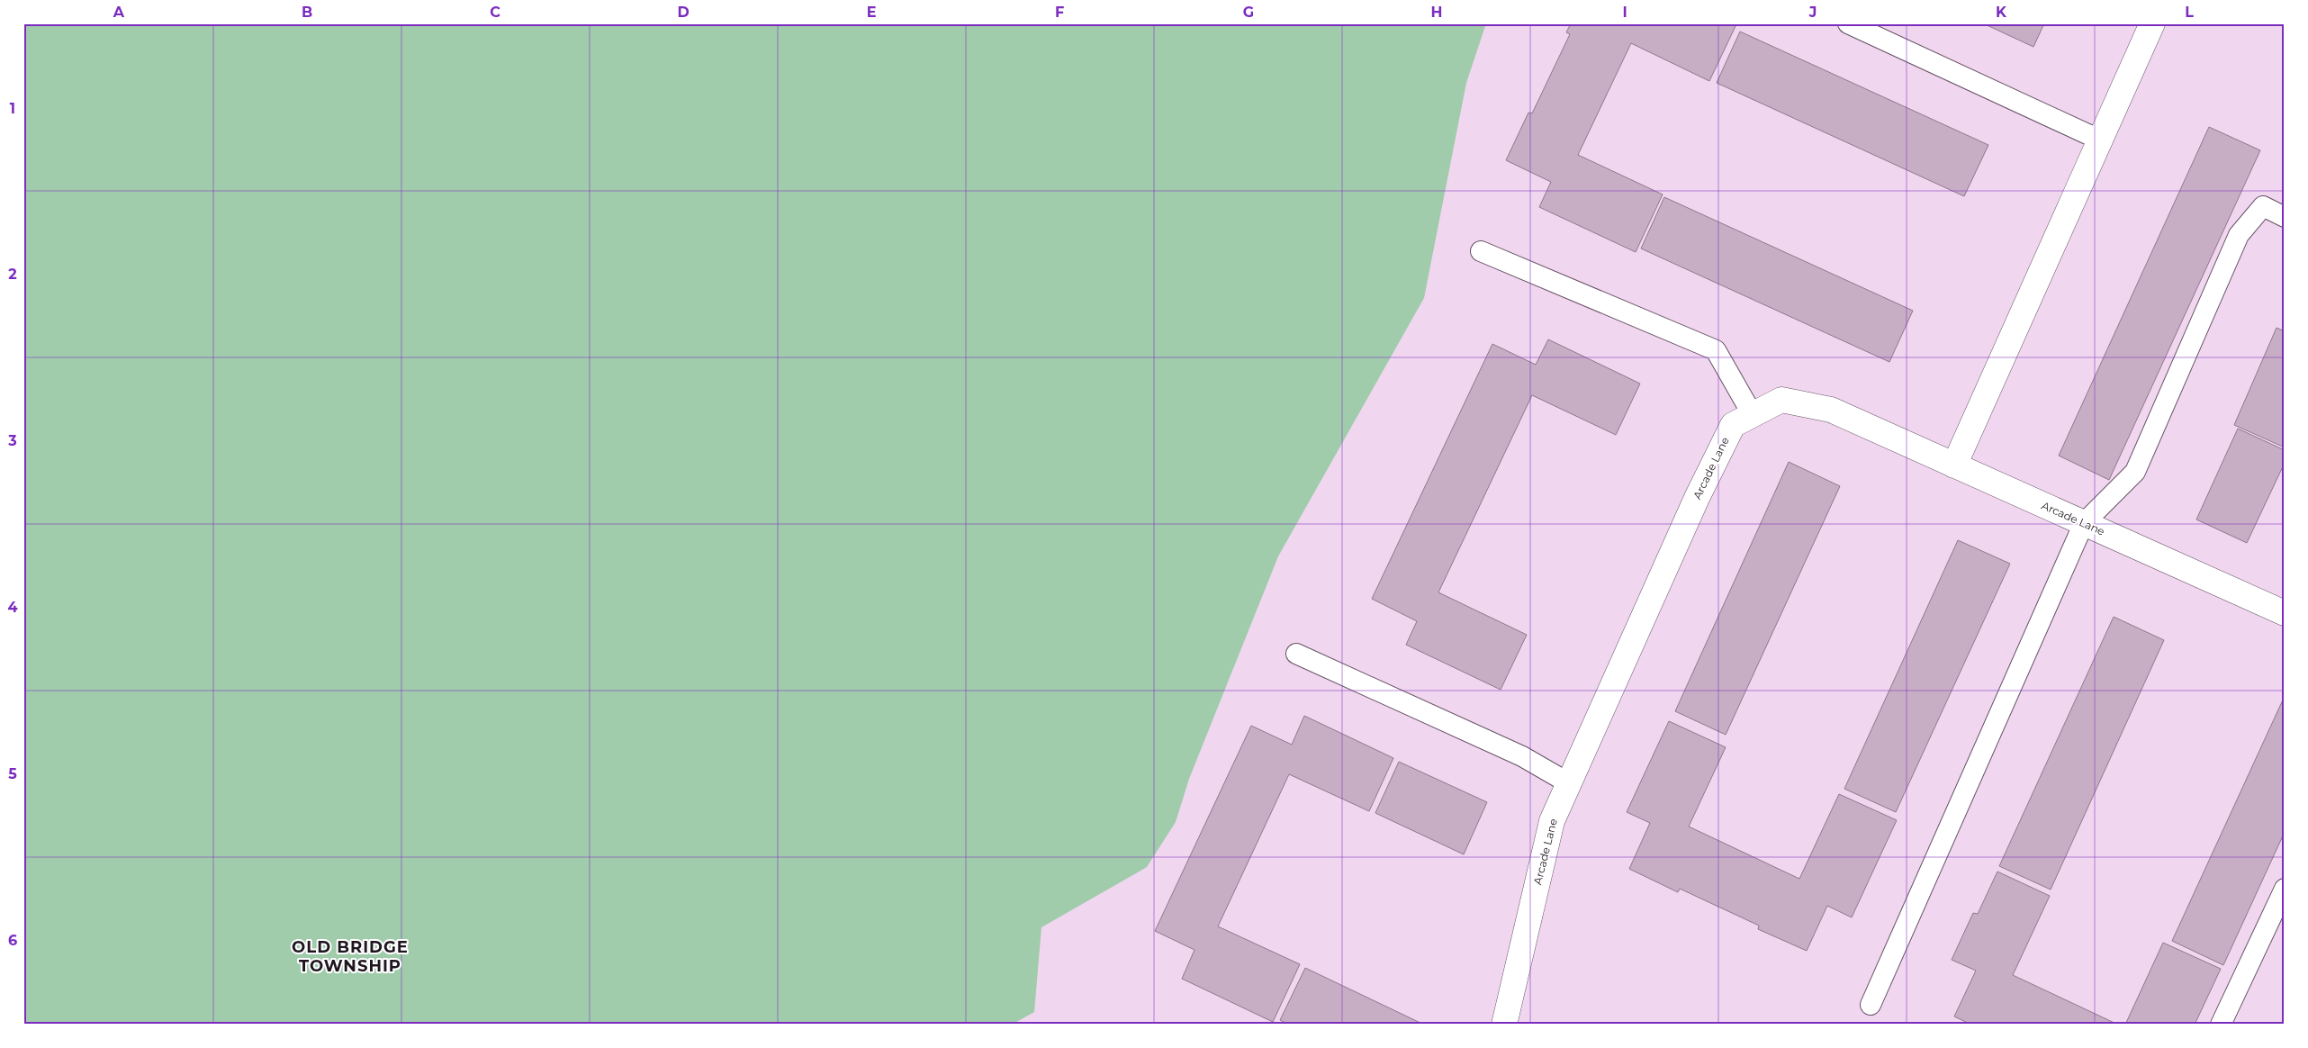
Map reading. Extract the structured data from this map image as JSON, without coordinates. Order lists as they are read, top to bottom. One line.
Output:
{"streets":{"street":["Arcade Lane"]},"districts":["OLD BRIDGE TOWNSHIP"],"grid":{"columns":["A","B","C","D","E","F","G","H","I","J","K","L"],"rows":["1","2","3","4","5","6"]}}
